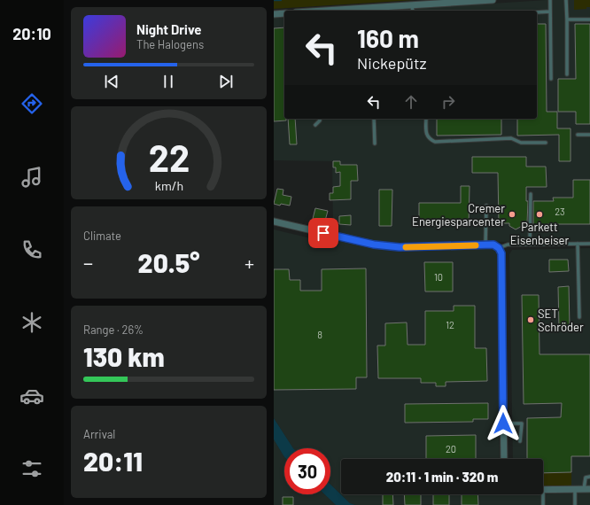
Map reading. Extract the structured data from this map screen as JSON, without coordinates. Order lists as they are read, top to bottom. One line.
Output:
{"places":["Cremer Energiesparcenter","Parkett Eisenbeiser","SET Schröder"],"house_numbers":["23","10","12","8","20"],"page":{"tabs":"20:10","turn":["160 m","Nickepütz"],"song":["Night Drive","The Halogens"],"tile":["Climate",["Range · 26%","130 km"],["Arrival","20:11"]],"heat":["−","20.5°","+"],"limit":"30","trip":"20:11 · 1 min · 320 m","gauge":["22","km/h"]}}
